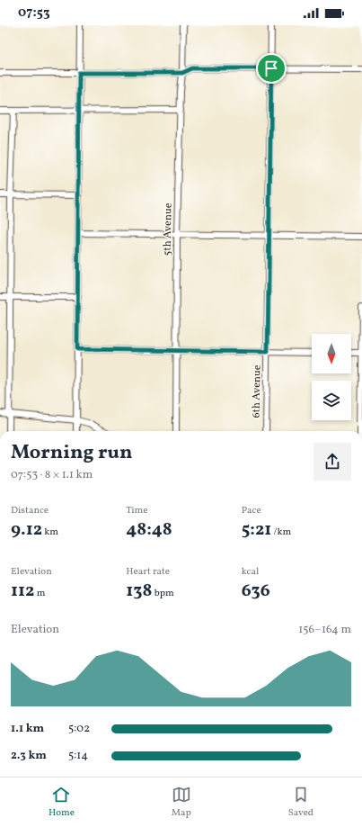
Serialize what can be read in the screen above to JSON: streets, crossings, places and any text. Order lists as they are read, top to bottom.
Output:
{
  "streets": {
    "street": ["5th Avenue", "6th Avenue"]
  },
  "north": "bottom",
  "page": {
    "status": "07:53",
    "heading": ["Morning run", "07:53 · 8 × 1.1 km"],
    "stats": [
      ["Distance", "9.12 km"],
      ["Time", "48:48"],
      ["Pace", "5:21 /km"],
      ["Elevation", "112 m"],
      ["Heart rate", "138 bpm"],
      ["kcal", "636"]
    ],
    "chart": ["Elevation", "156–164 m"],
    "list": [
      {
        "name": "1.1 km",
        "note": "5:02"
      },
      {
        "name": "2.3 km",
        "note": "5:14"
      }
    ],
    "tabs": ["Home", "Map", "Saved"]
  }
}
